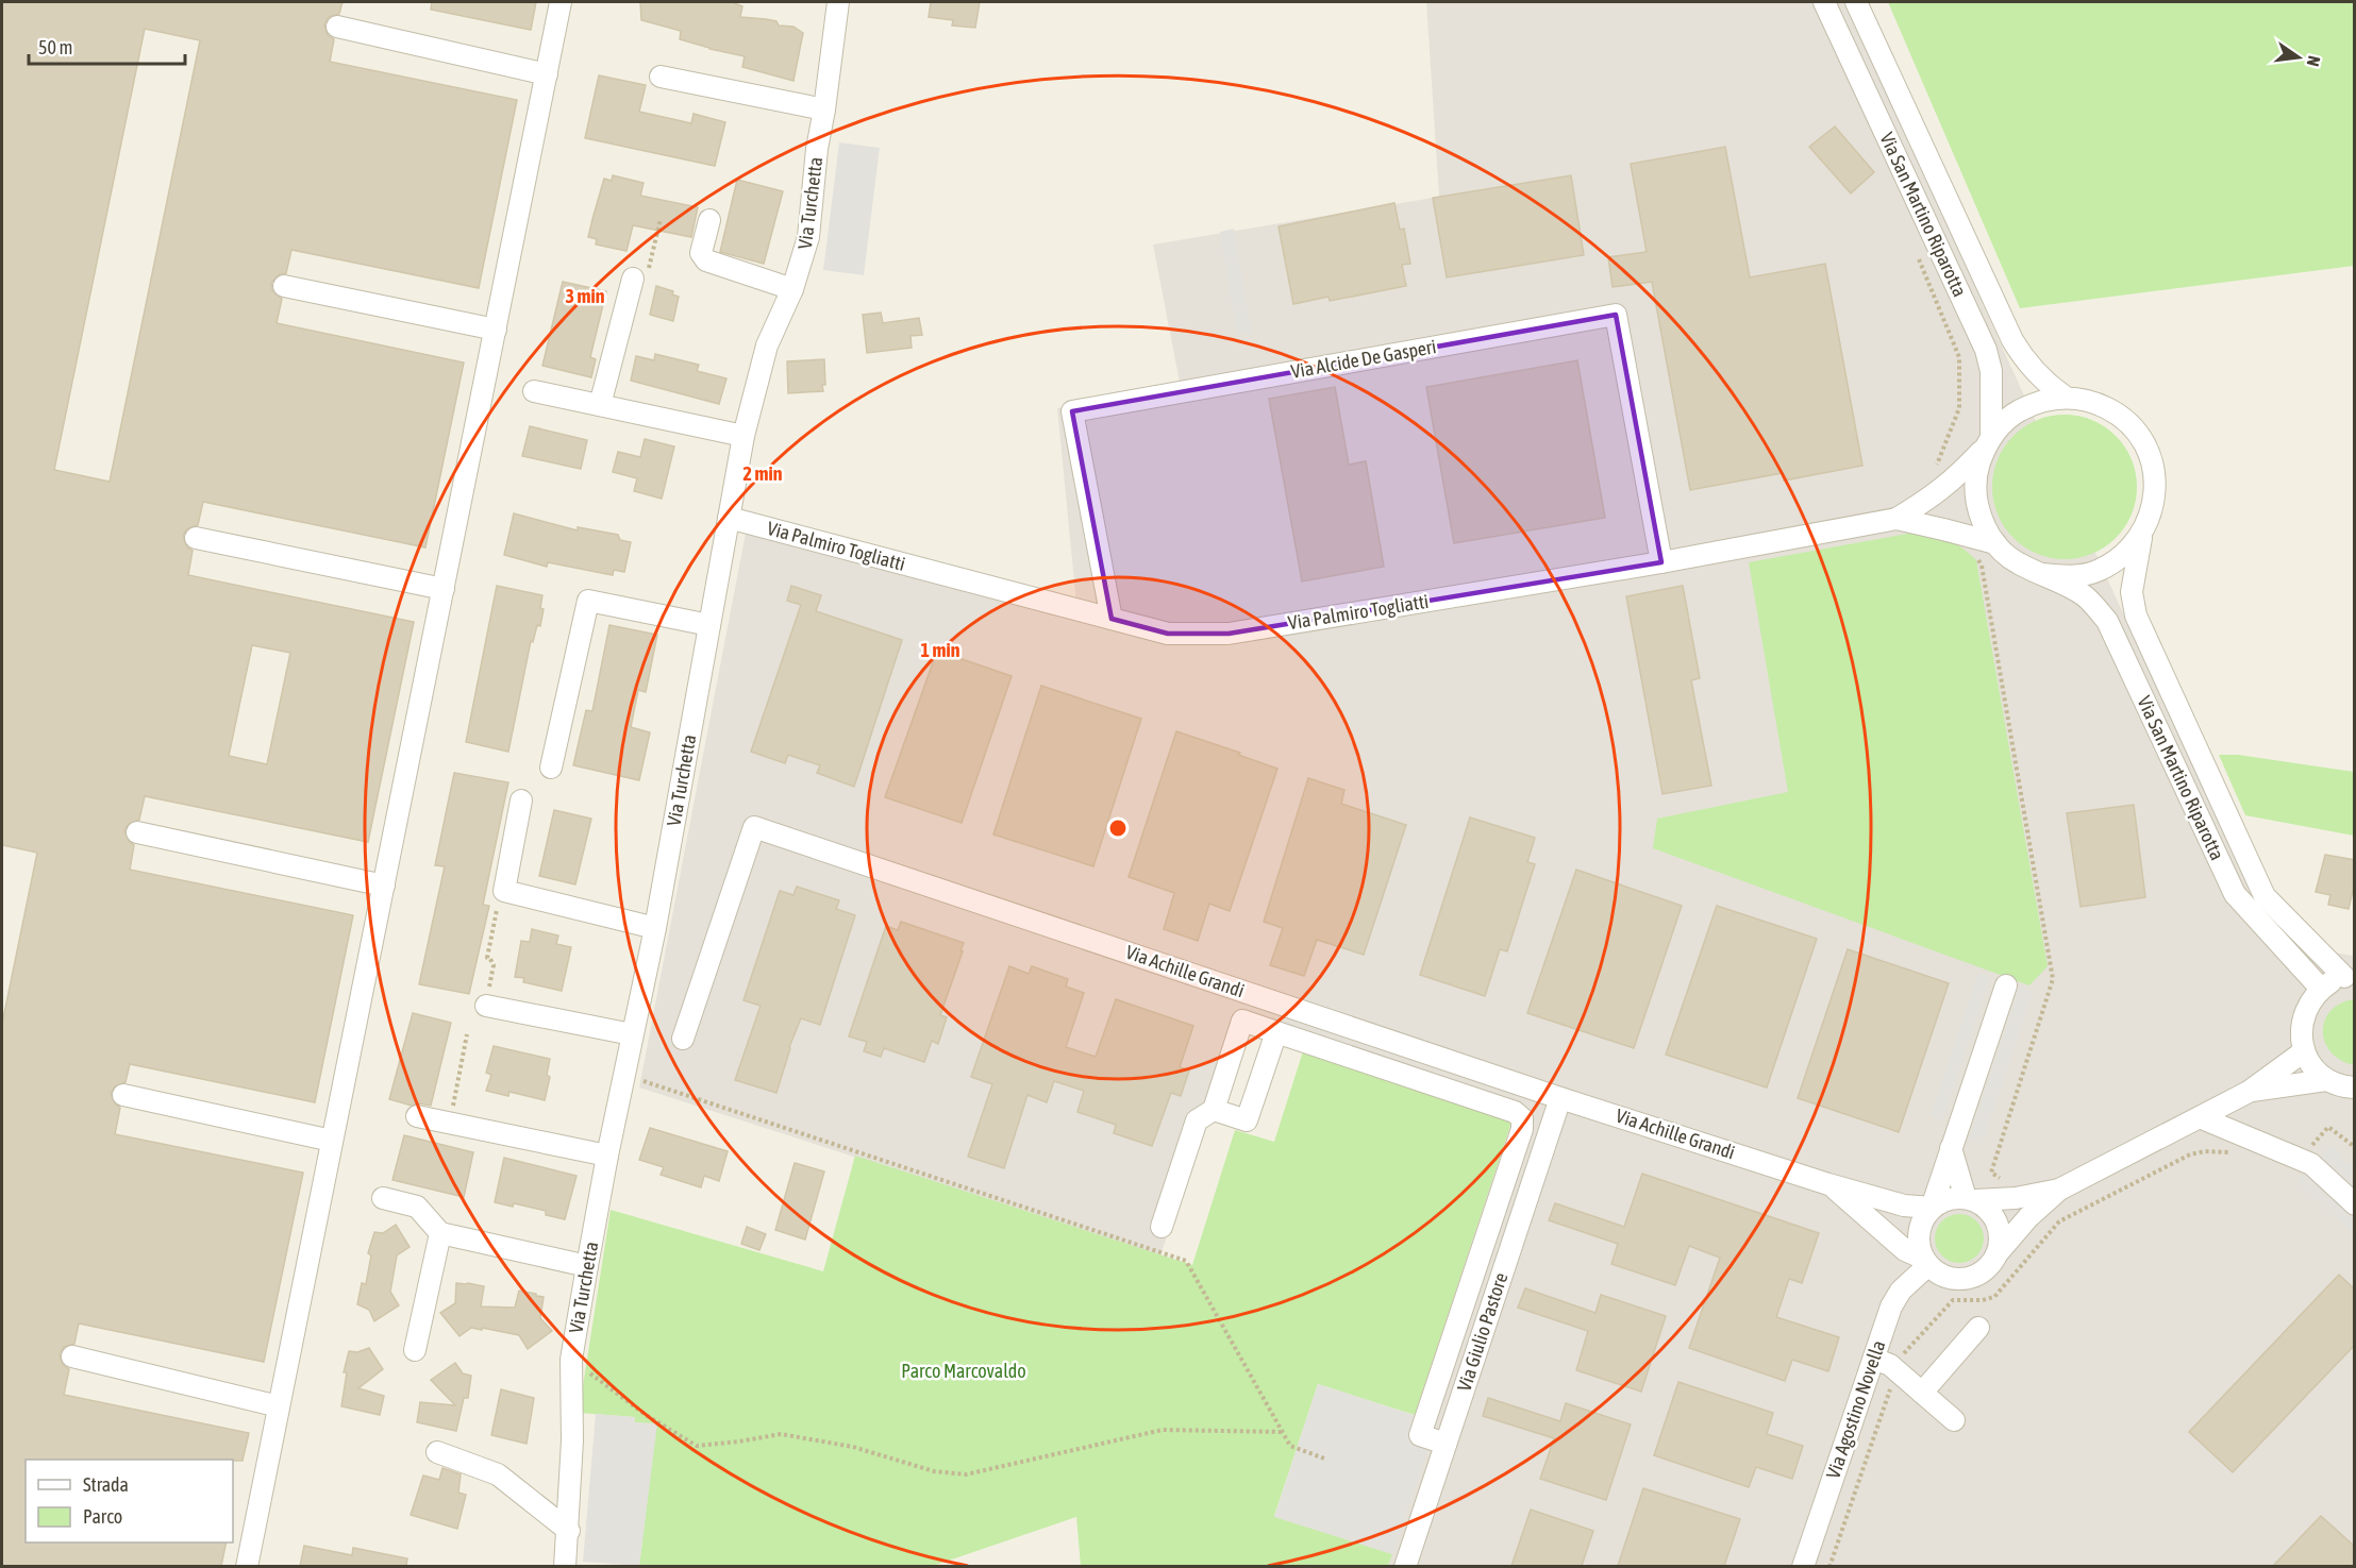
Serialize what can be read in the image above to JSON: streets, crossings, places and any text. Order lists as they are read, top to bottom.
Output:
{
  "streets": {
    "street": [
      "Via Turchetta",
      "Via San Martino Riparotta",
      "Via Alcide De Gasperi",
      "Via Palmiro Togliatti",
      "Via Achille Grandi",
      "Via Giulio Pastore",
      "Via Agostino Novella"
    ]
  },
  "crossings": [
    ["Via Turchetta", "Via Palmiro Togliatti"],
    ["Via San Martino Riparotta", "Via Palmiro Togliatti"],
    ["Via Alcide De Gasperi", "Via Palmiro Togliatti"],
    ["Via Achille Grandi", "Via Giulio Pastore"],
    ["Via Achille Grandi", "Via Agostino Novella"]
  ],
  "parks": ["Parco Marcovaldo"],
  "legend": ["Strada", "Parco"],
  "scale_bar": "50 m",
  "north": "right",
  "rings": ["3 min", "2 min", "1 min"]
}
